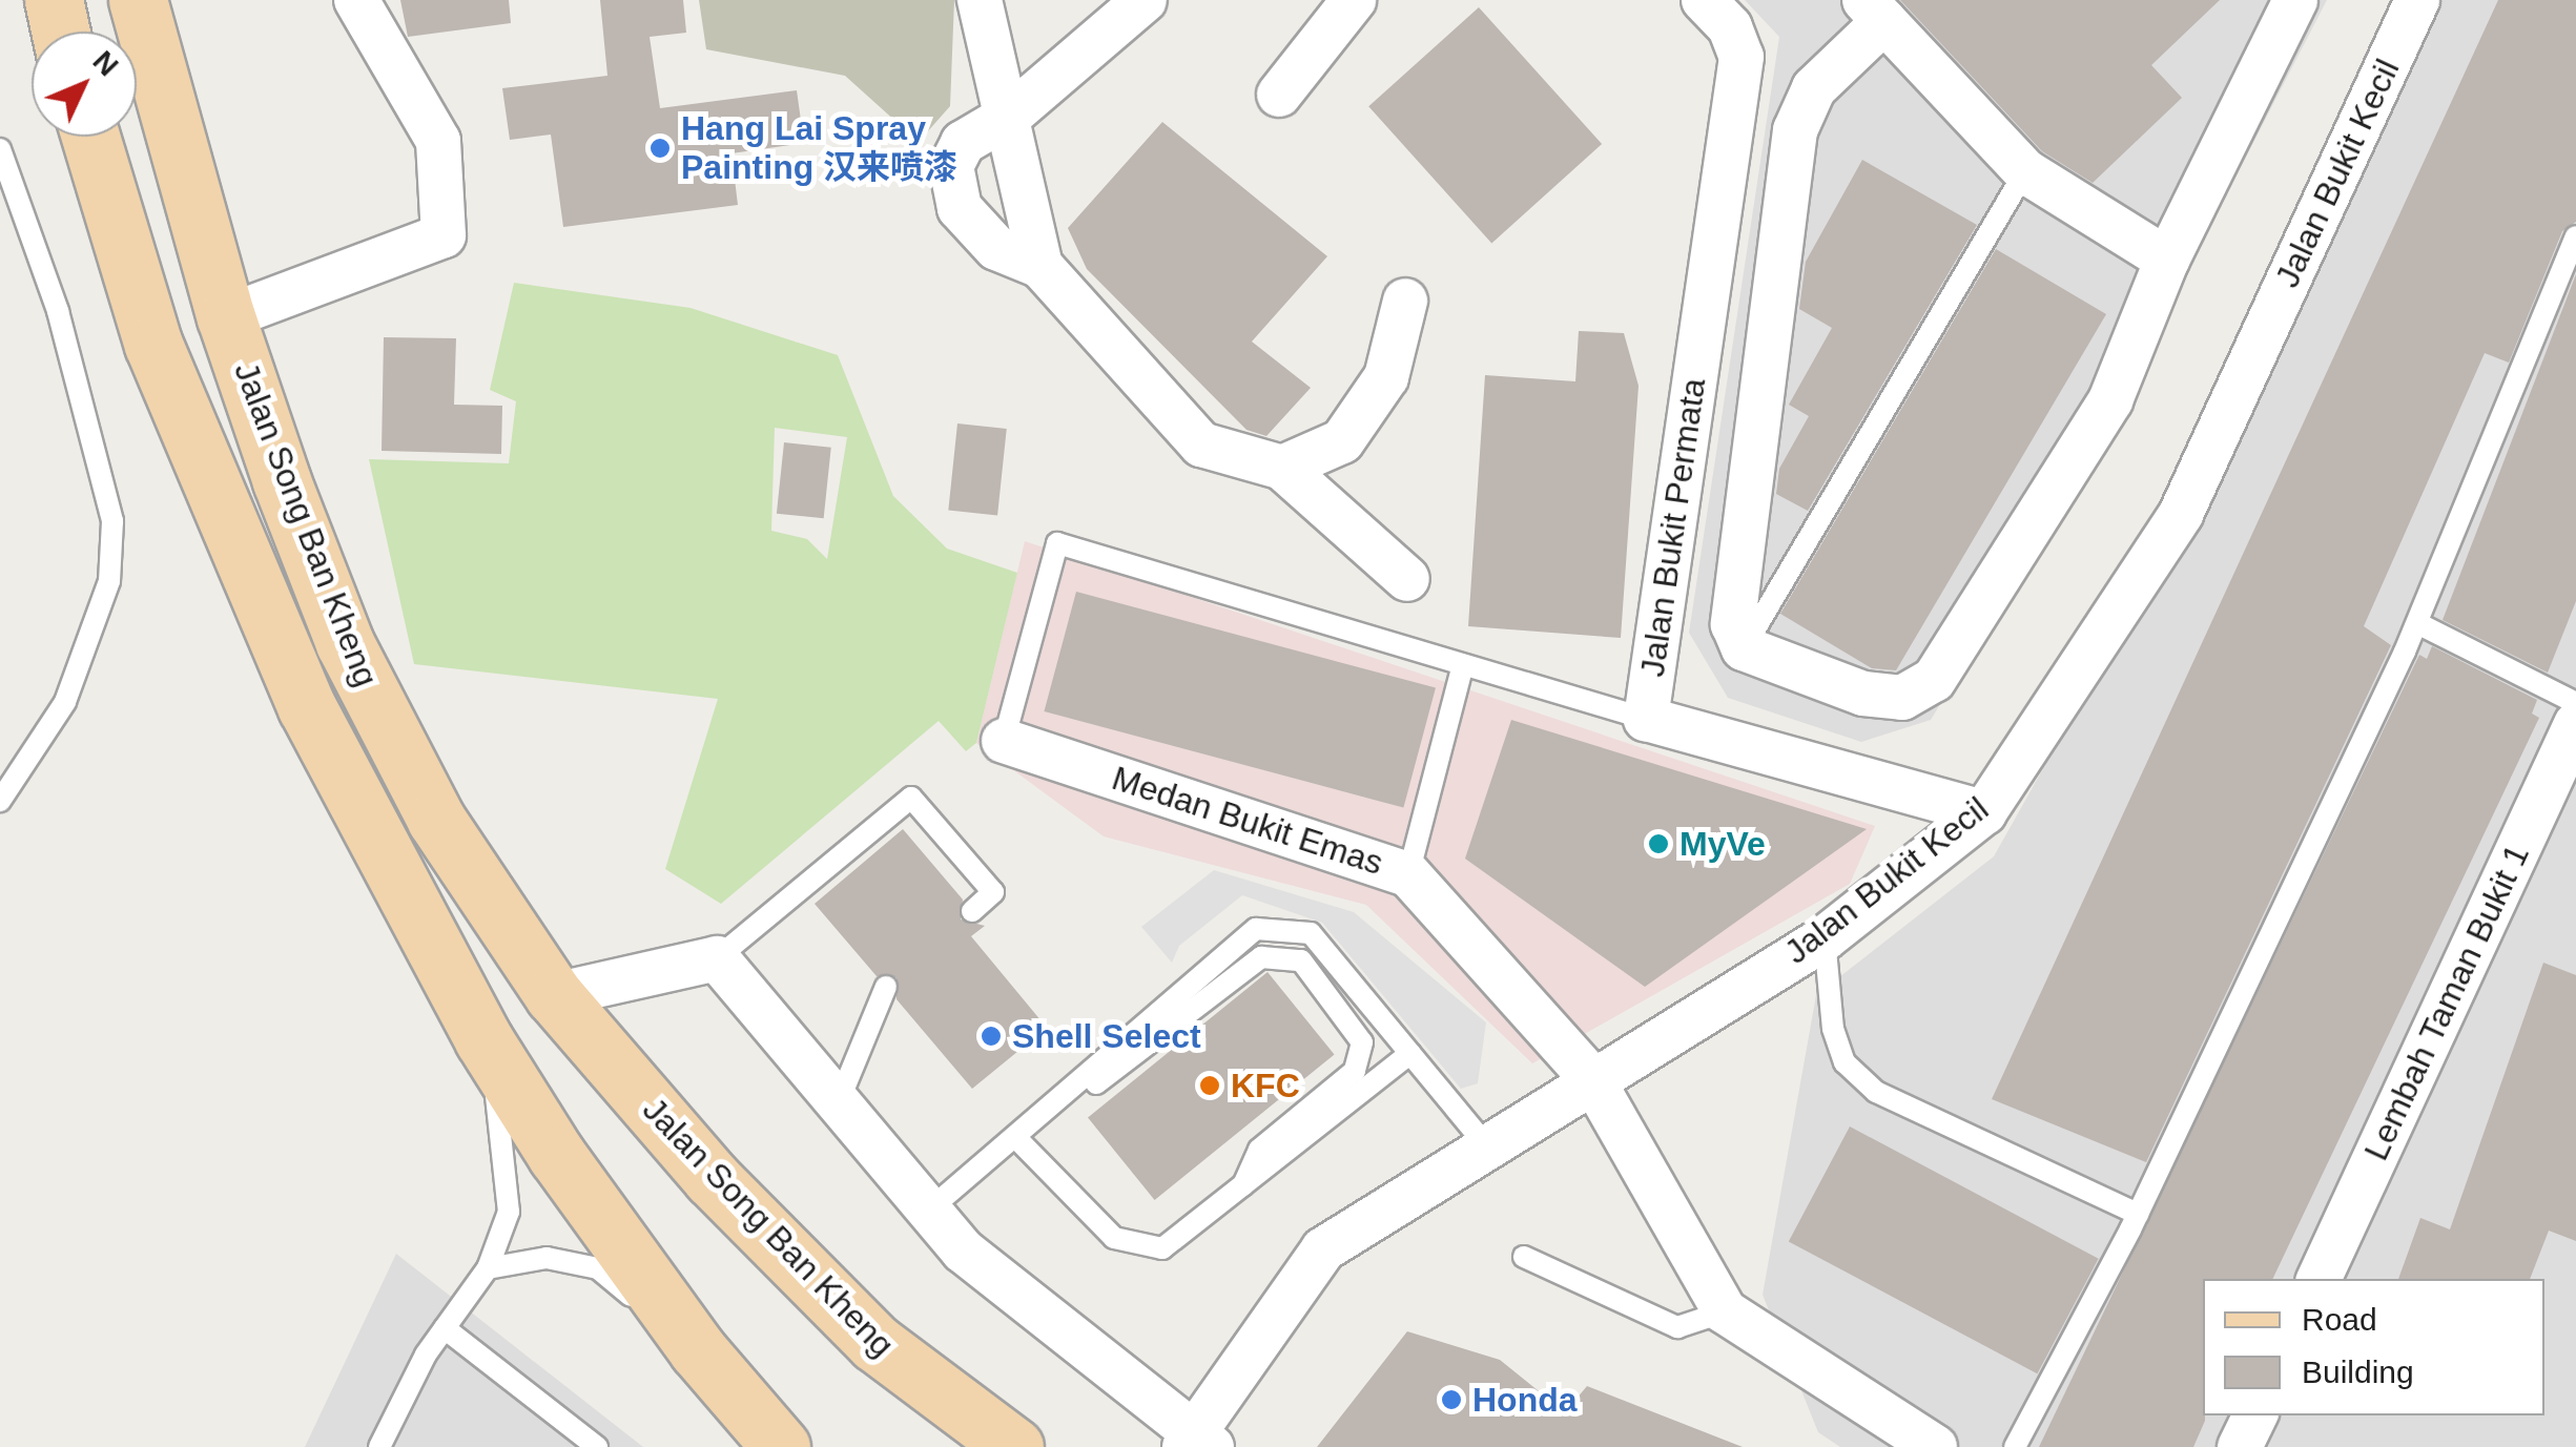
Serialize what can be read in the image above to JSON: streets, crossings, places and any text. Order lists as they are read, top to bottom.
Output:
{
  "streets": {
    "main road": ["Jalan Song Ban Kheng"],
    "street": [
      "Jalan Bukit Kecil",
      "Jalan Bukit Permata",
      "Medan Bukit Emas",
      "Lembah Taman Bukit 1"
    ]
  },
  "crossings": [
    ["Jalan Bukit Kecil", "Jalan Bukit Permata"],
    ["Jalan Bukit Kecil", "Medan Bukit Emas"]
  ],
  "places": [
    "Hang Lai Spray Painting 汉来喷漆",
    "MyVe",
    "Shell Select",
    "KFC",
    "Honda"
  ],
  "legend": ["Road", "Building"],
  "north": "top right"
}
